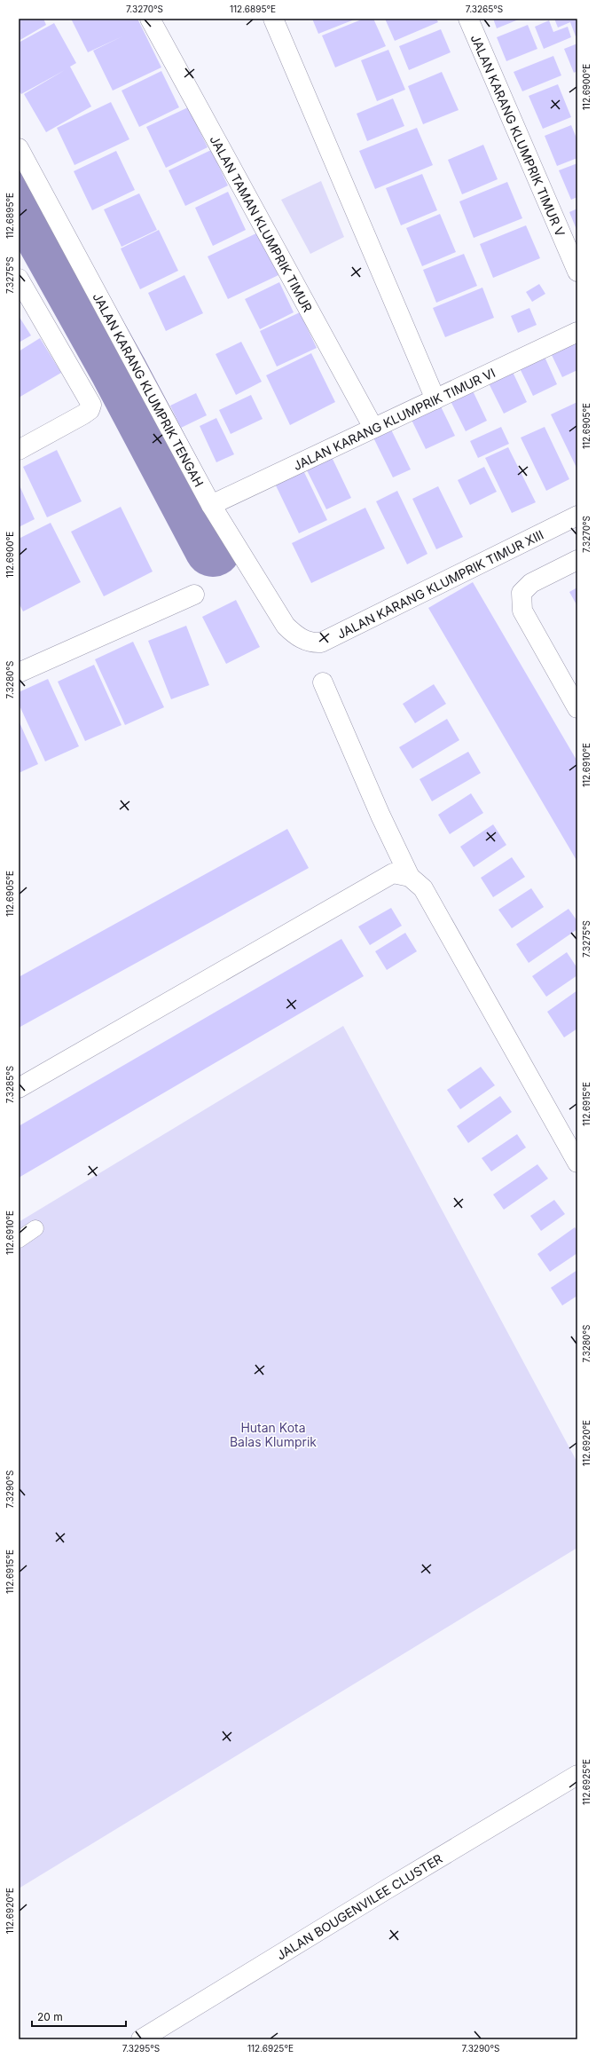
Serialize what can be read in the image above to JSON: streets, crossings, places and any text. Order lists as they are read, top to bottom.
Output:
{
  "streets": {
    "street": [
      "JALAN KARANG KLUMPRIK TIMUR V",
      "JALAN TAMAN KLUMPRIK TIMUR",
      "JALAN KARANG KLUMPRIK TENGAH",
      "JALAN KARANG KLUMPRIK TIMUR VI",
      "JALAN KARANG KLUMPRIK TIMUR XIII",
      "JALAN BOUGENVILEE CLUSTER"
    ]
  },
  "crossings": [
    ["JALAN TAMAN KLUMPRIK TIMUR", "JALAN KARANG KLUMPRIK TIMUR VI"],
    ["JALAN KARANG KLUMPRIK TENGAH", "JALAN KARANG KLUMPRIK TIMUR VI"],
    ["JALAN KARANG KLUMPRIK TENGAH", "JALAN KARANG KLUMPRIK TIMUR XIII"]
  ],
  "parks": ["Hutan Kota Balas Klumprik"],
  "scale_bar": "20 m",
  "coordinates": [
    "7.3270°S",
    "112.6895°E",
    "7.3265°S",
    "112.6900°E",
    "7.3275°S",
    "112.6905°E",
    "7.3280°S",
    "112.6910°E",
    "7.3285°S",
    "112.6915°E",
    "112.6920°E",
    "7.3290°S",
    "112.6925°E",
    "7.3295°S"
  ]
}
